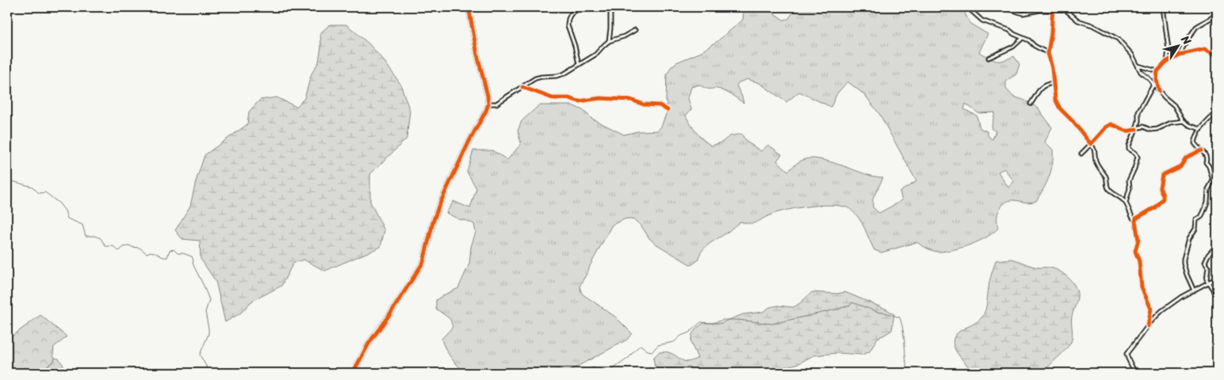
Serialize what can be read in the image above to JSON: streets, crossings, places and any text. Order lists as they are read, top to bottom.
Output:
{
  "north": "top right"
}
